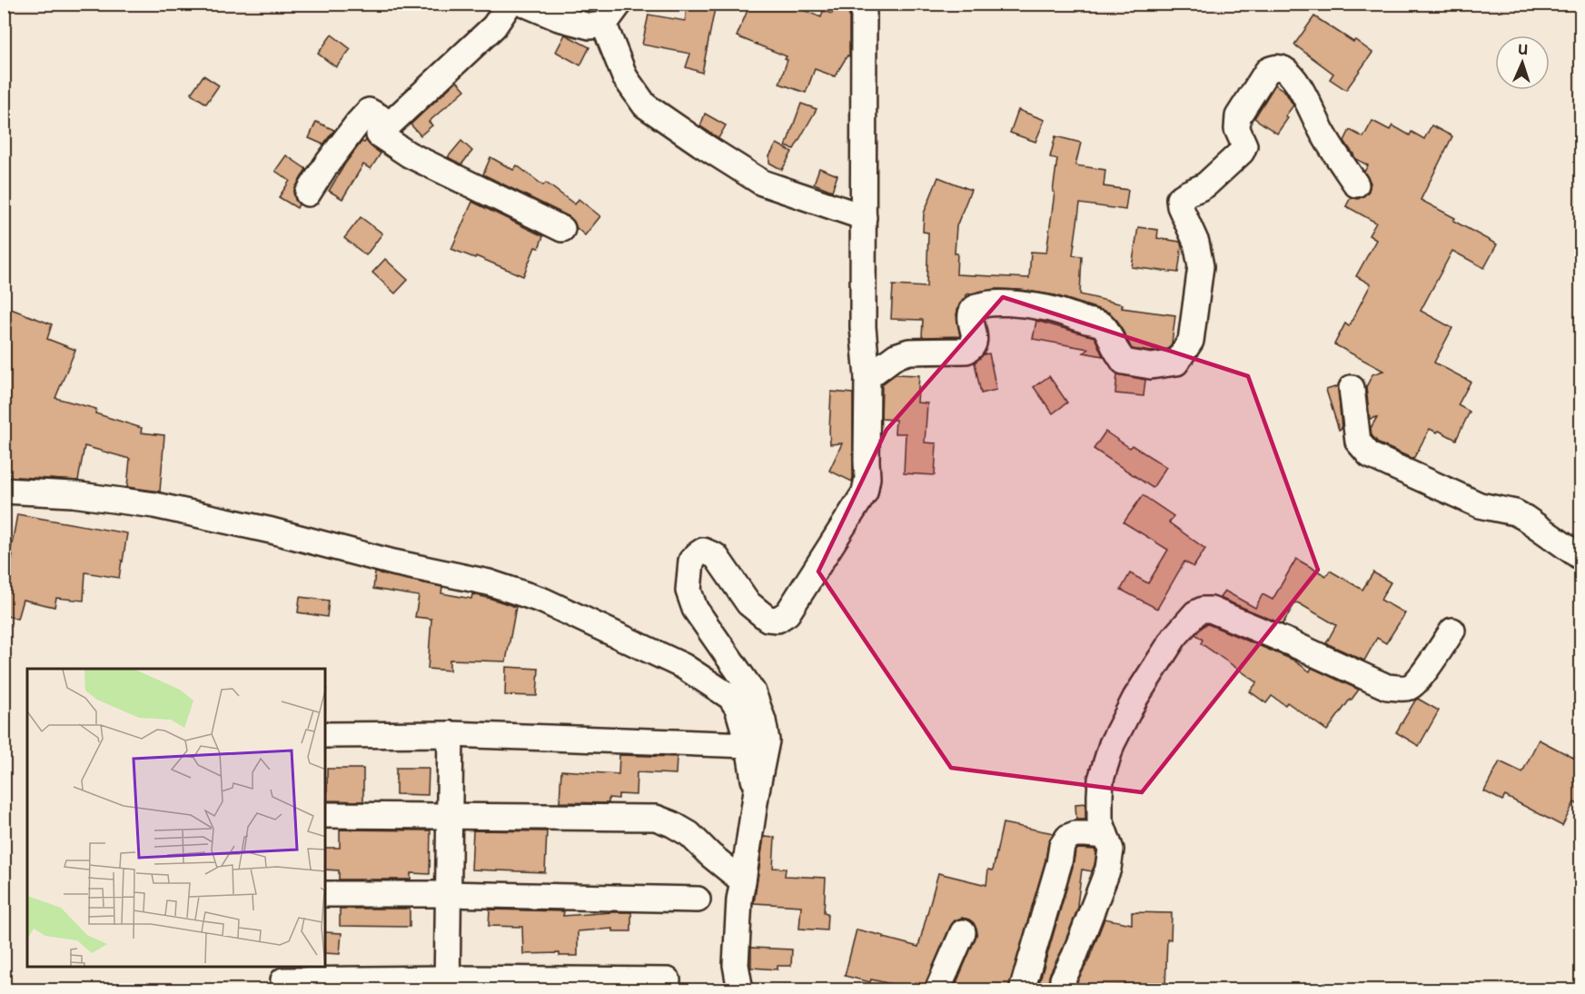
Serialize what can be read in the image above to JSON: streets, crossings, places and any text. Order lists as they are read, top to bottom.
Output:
{
  "north": "top"
}
